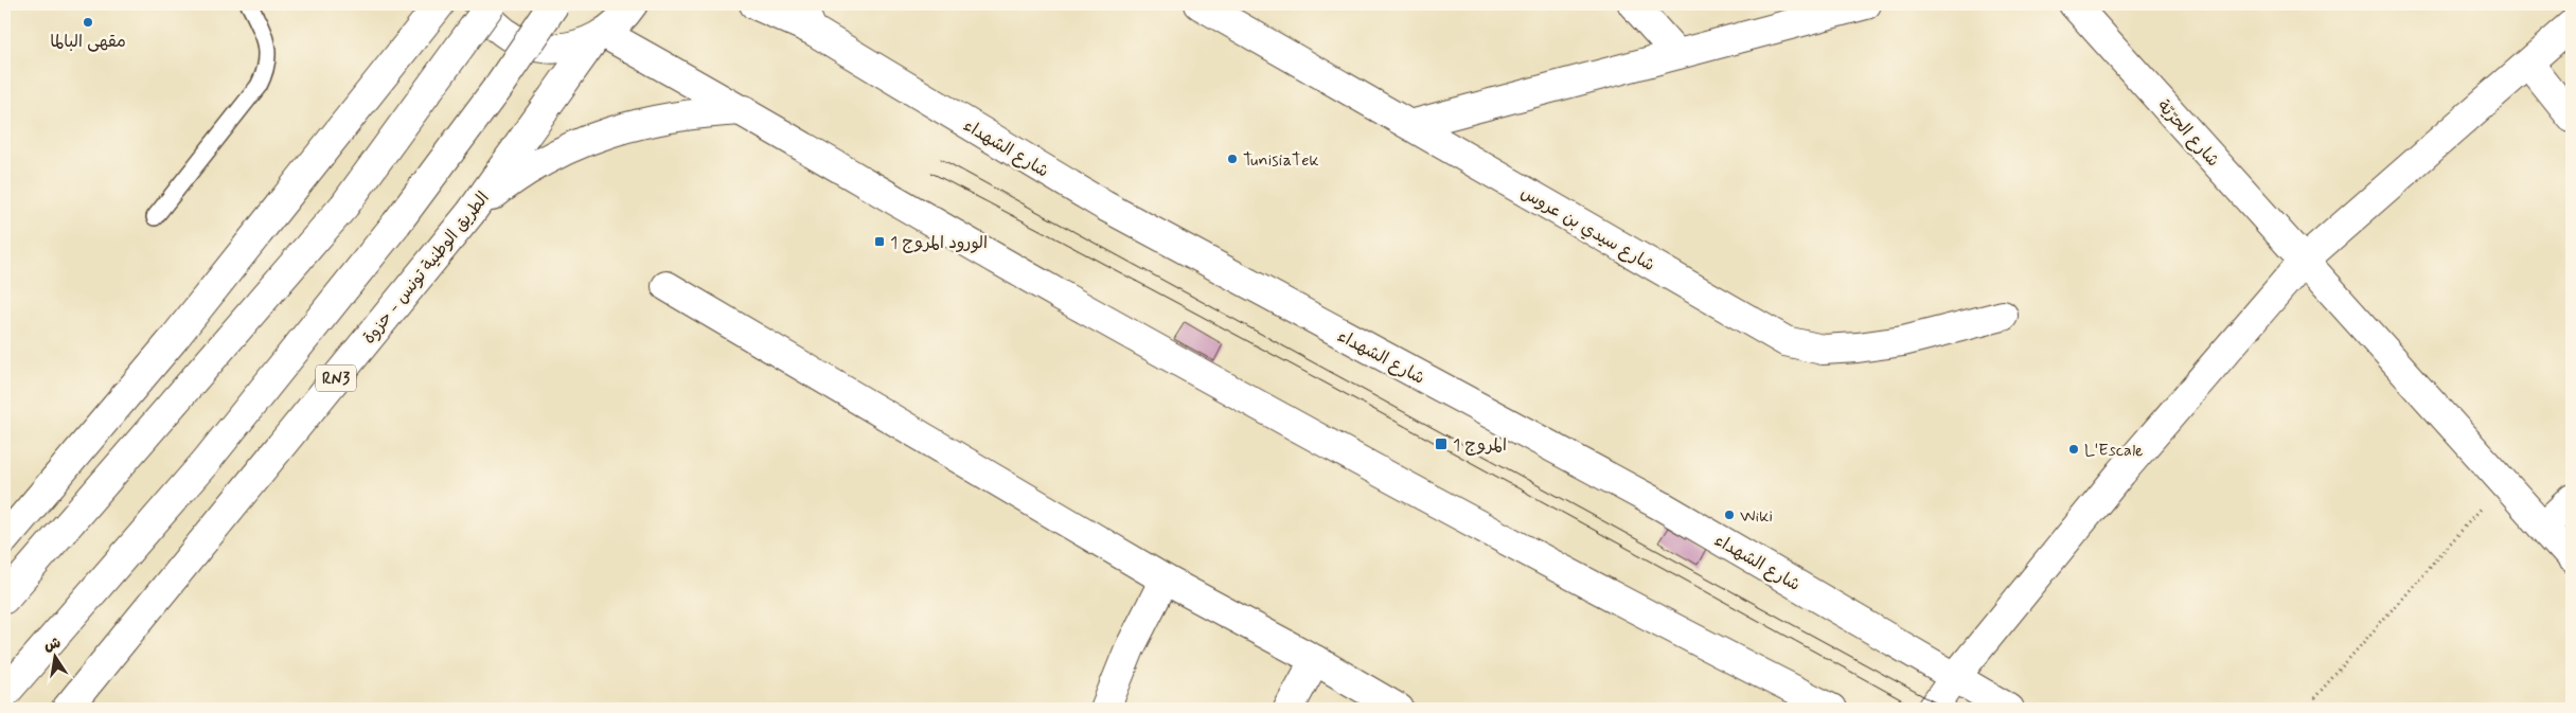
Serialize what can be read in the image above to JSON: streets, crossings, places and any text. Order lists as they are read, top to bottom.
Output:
{
  "streets": {
    "main road": [
      "شارع الحرّيّة",
      "شارع الشهداء",
      "شارع سيدي بن عروس",
      "الطريق الوطنية تونس - حزوة",
      "RN3"
    ]
  },
  "places": {
    "other": [
      "مقهى البالما",
      "TunisiaTek",
      "L'Escale",
      "Wiki"
    ],
    "transit": ["الورود المروج 1", "المروج 1"]
  },
  "north": "top"
}
